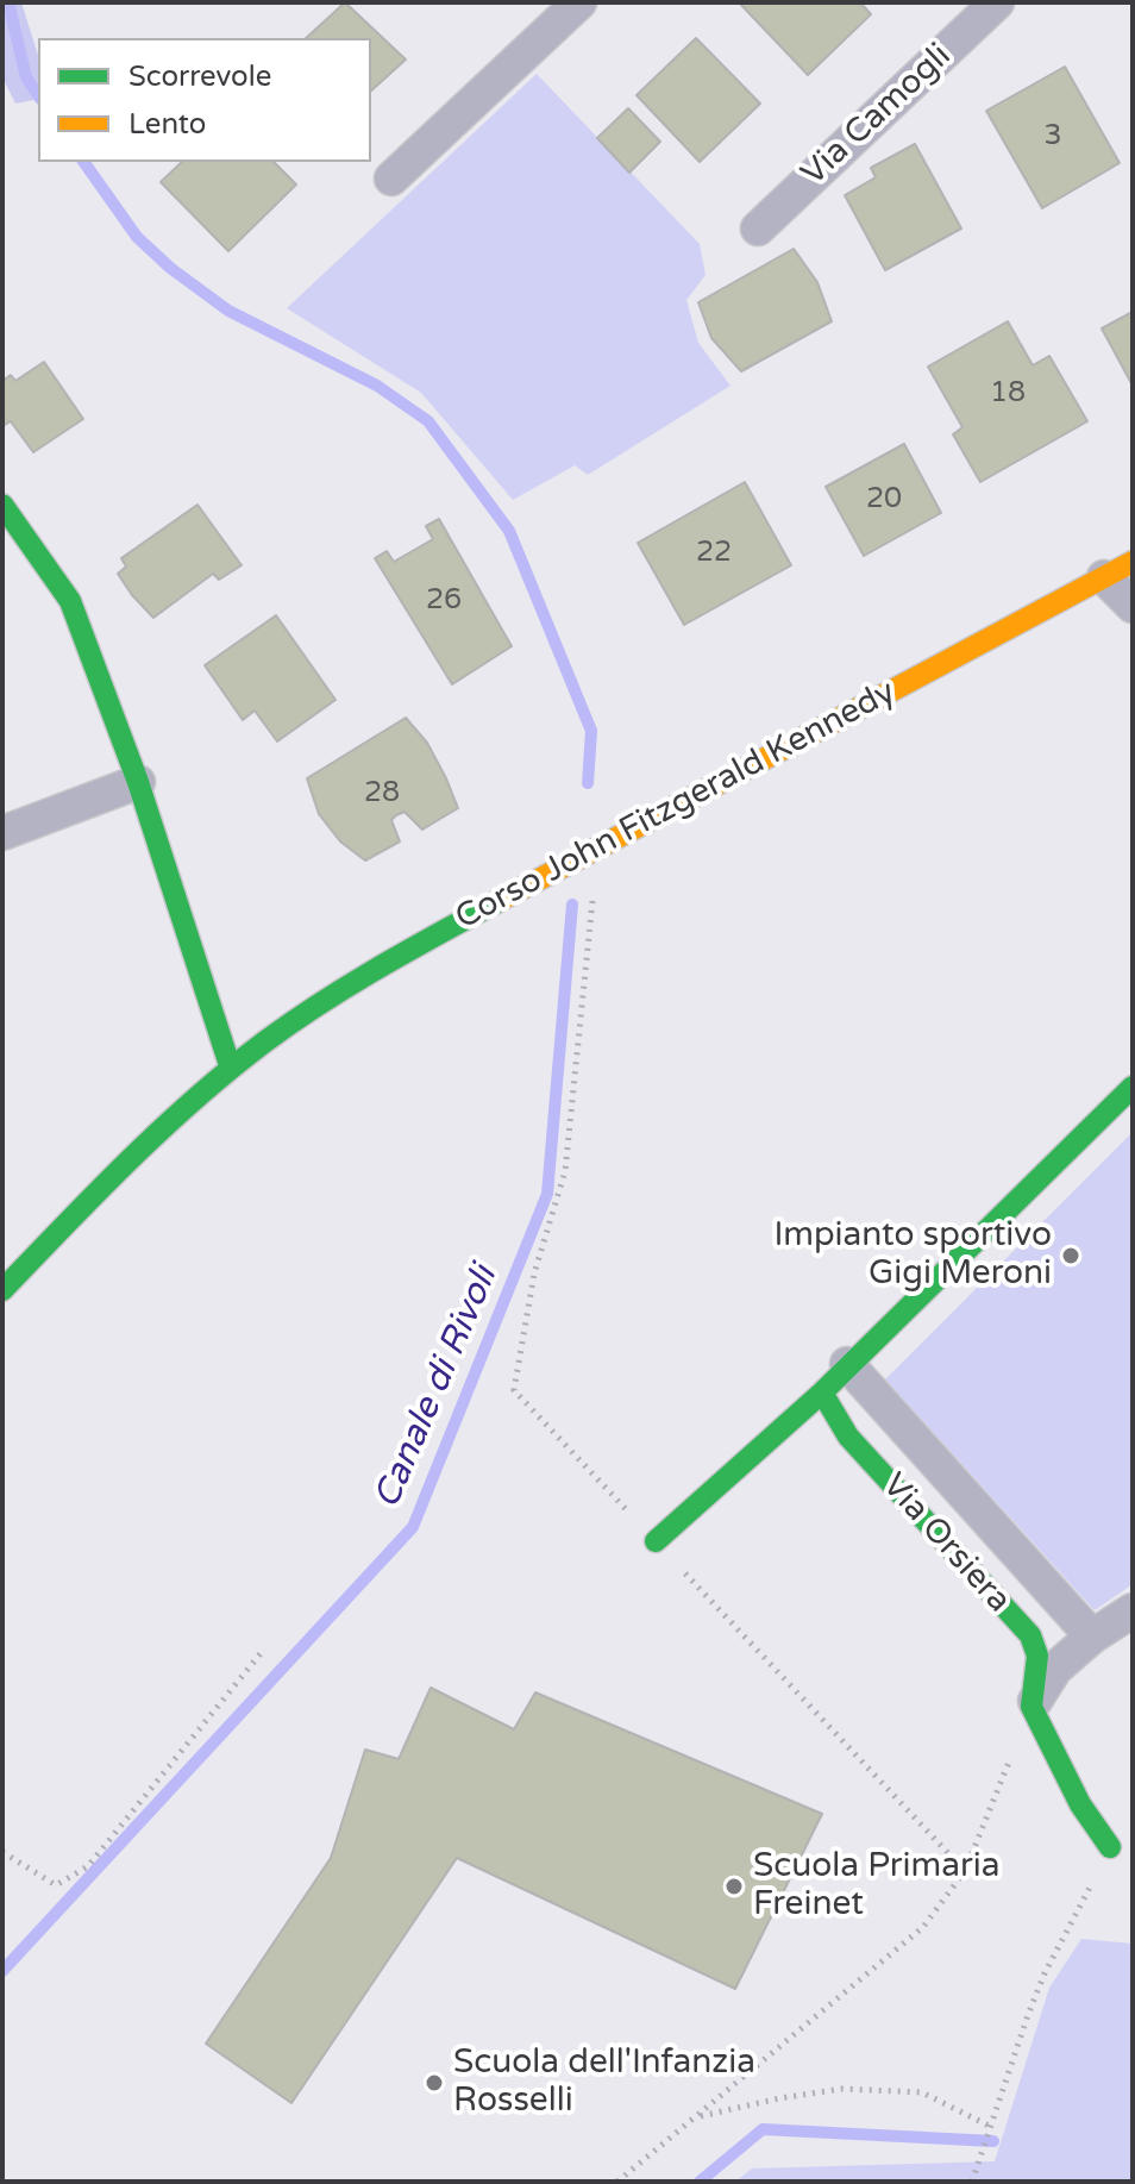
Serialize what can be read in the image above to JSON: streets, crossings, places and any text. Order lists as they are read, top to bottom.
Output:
{
  "streets": {
    "street": ["Via Camogli", "Corso John Fitzgerald Kennedy", "Via Orsiera"]
  },
  "water": ["Canale di Rivoli"],
  "places": ["Impianto sportivo Gigi Meroni", "Scuola Primaria Freinet", "Scuola dell'Infanzia Rosselli"],
  "house_numbers": [
    "3",
    "18",
    "20",
    "22",
    "26",
    "28"
  ],
  "legend": ["Scorrevole", "Lento"]
}
